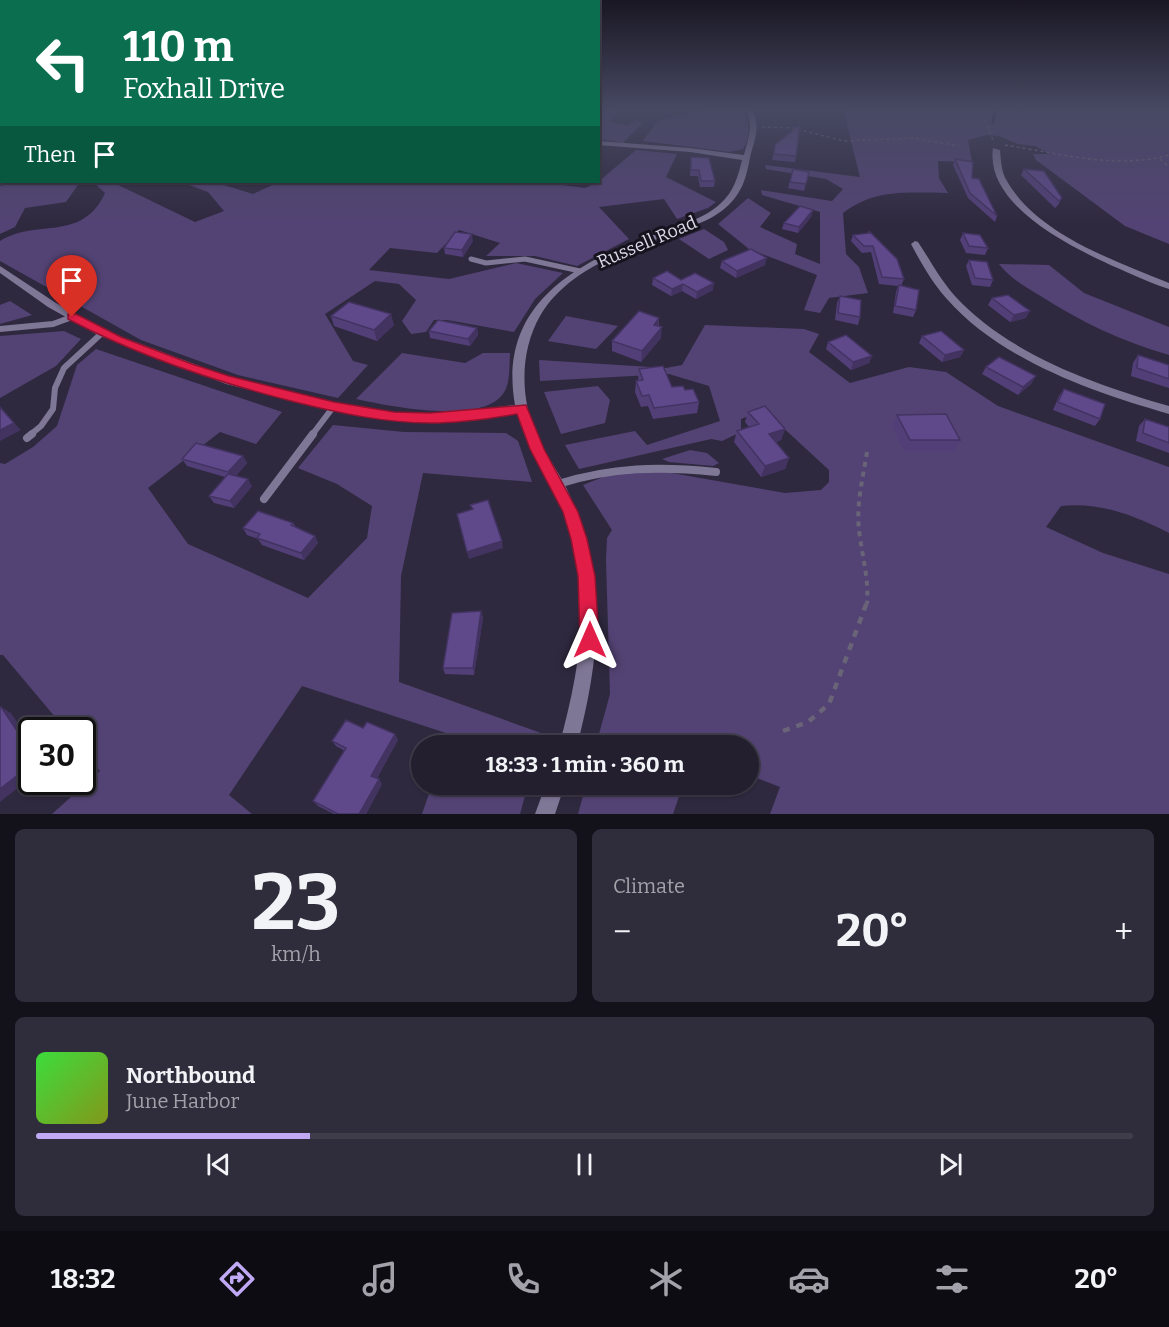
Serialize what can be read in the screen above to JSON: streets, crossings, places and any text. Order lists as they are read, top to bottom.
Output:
{
  "streets": {
    "street": ["Russell Road"]
  },
  "page": {
    "turn": ["110 m", "Foxhall Drive"],
    "then": "Then",
    "limit": "30",
    "trip": "18:33 · 1 min · 360 m",
    "tile": [
      ["23", "km/h"],
      "Climate"
    ],
    "heat": ["−", "20°", "+"],
    "song": ["Northbound", "June Harbor"],
    "tabs": ["18:32", "20°"]
  }
}
